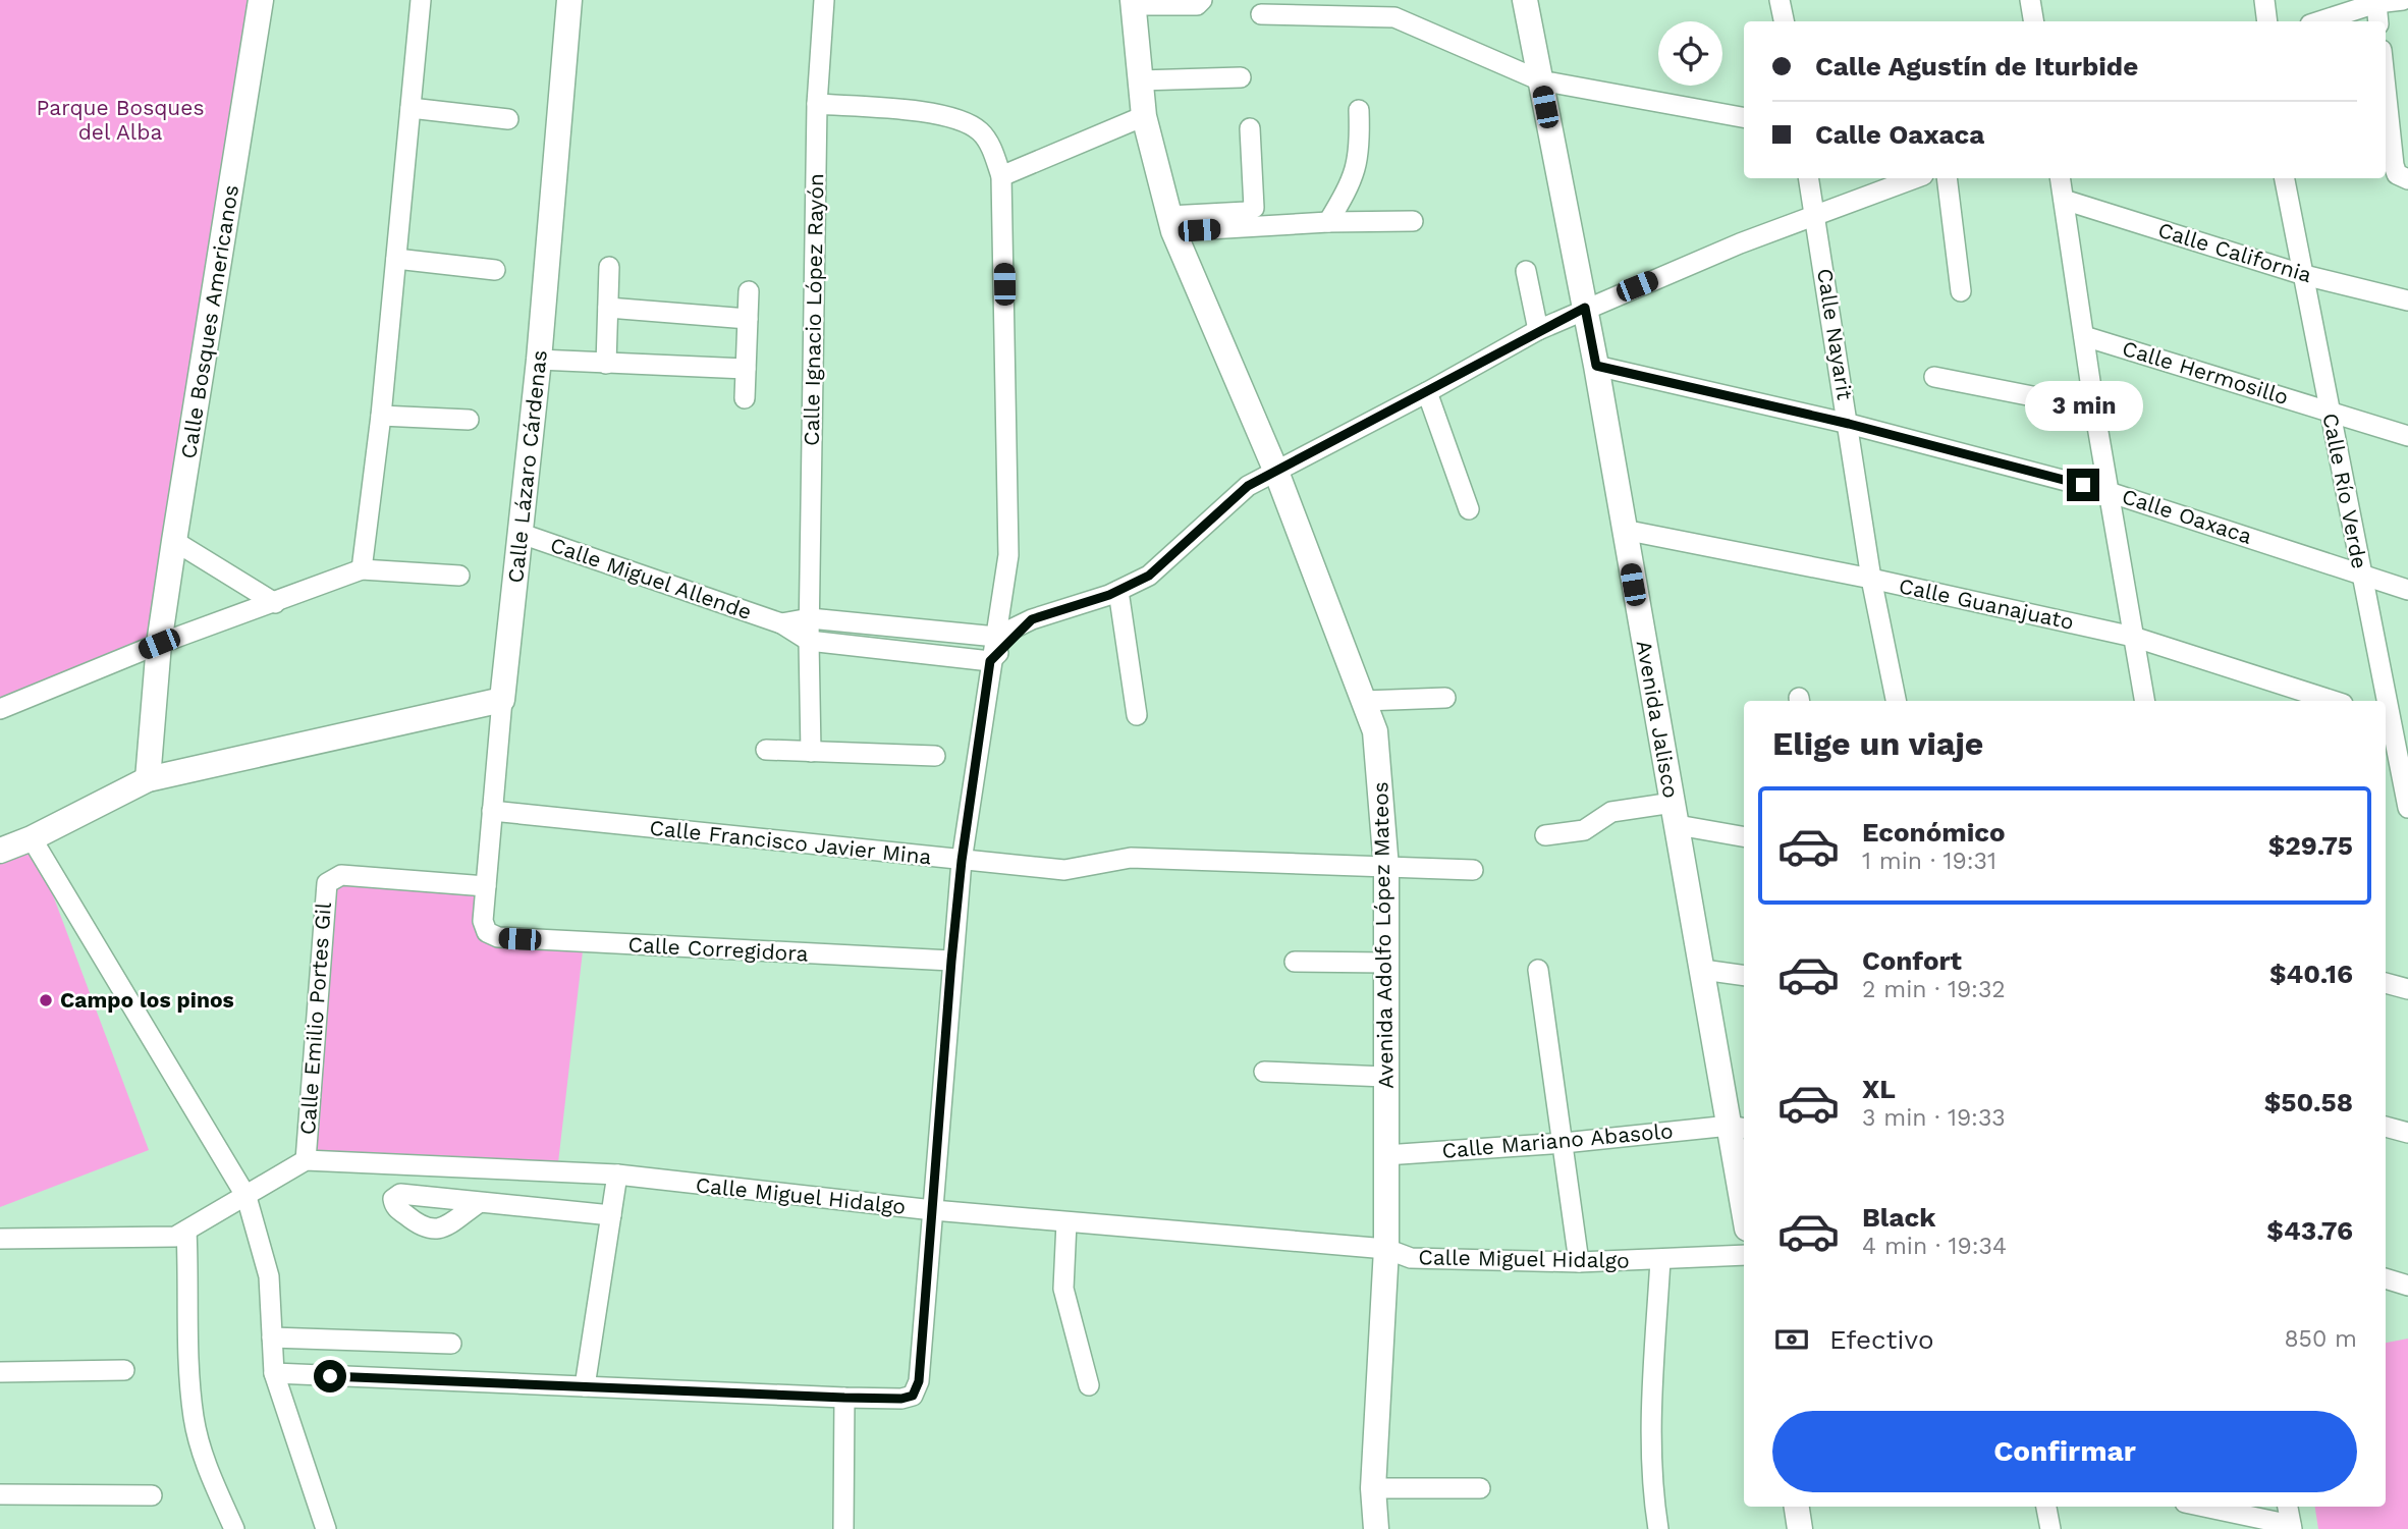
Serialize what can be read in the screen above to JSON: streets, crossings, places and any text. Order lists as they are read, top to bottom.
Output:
{
  "streets": {
    "main road": [
      "Calle Bosques Americanos",
      "Calle Lázaro Cárdenas",
      "Avenida Jalisco",
      "Avenida Adolfo López Mateos"
    ],
    "street": [
      "Calle California",
      "Calle Ignacio López Rayón",
      "Calle Nayarit",
      "Calle Hermosillo",
      "Calle Río Verde",
      "Calle Oaxaca",
      "Calle Miguel Allende",
      "Calle Guanajuato",
      "Calle Francisco Javier Mina",
      "Calle Corregidora",
      "Calle Emilio Portes Gil",
      "Calle Mariano Abasolo",
      "Calle Miguel Hidalgo"
    ]
  },
  "crossings": [
    ["Calle California", "Calle Río Verde"],
    ["Calle Ignacio López Rayón", "Calle Miguel Allende"],
    ["Calle Nayarit", "Calle Oaxaca"],
    ["Calle Nayarit", "Calle Guanajuato"],
    ["Calle Hermosillo", "Calle Río Verde"],
    ["Calle Lázaro Cárdenas", "Calle Miguel Allende"],
    ["Calle Lázaro Cárdenas", "Calle Francisco Javier Mina"],
    ["Calle Lázaro Cárdenas", "Calle Corregidora"],
    ["Calle Lázaro Cárdenas", "Calle Emilio Portes Gil"],
    ["Calle Río Verde", "Calle Oaxaca"],
    ["Calle Oaxaca", "Avenida Jalisco"],
    ["Calle Guanajuato", "Avenida Jalisco"],
    ["Avenida Jalisco", "Calle Mariano Abasolo"],
    ["Calle Francisco Javier Mina", "Avenida Adolfo López Mateos"],
    ["Avenida Adolfo López Mateos", "Calle Mariano Abasolo"],
    ["Avenida Adolfo López Mateos", "Calle Miguel Hidalgo"],
    ["Calle Emilio Portes Gil", "Calle Miguel Hidalgo"]
  ],
  "parks": ["Parque Bosques del Alba"],
  "places": ["Campo los pinos"],
  "page": {
    "banner": ["Calle Agustín de Iturbide", "Calle Oaxaca"],
    "bubble": "3 min",
    "heading": "Elige un viaje",
    "list": [
      {
        "name": "Económico",
        "note": "1 min · 19:31",
        "value": "$29.75"
      },
      {
        "name": "Confort",
        "note": "2 min · 19:32",
        "value": "$40.16"
      },
      {
        "name": "XL",
        "note": "3 min · 19:33",
        "value": "$50.58"
      },
      {
        "name": "Black",
        "note": "4 min · 19:34",
        "value": "$43.76"
      }
    ],
    "pay": ["Efectivo", "850 m"],
    "buttons": "Confirmar"
  }
}
